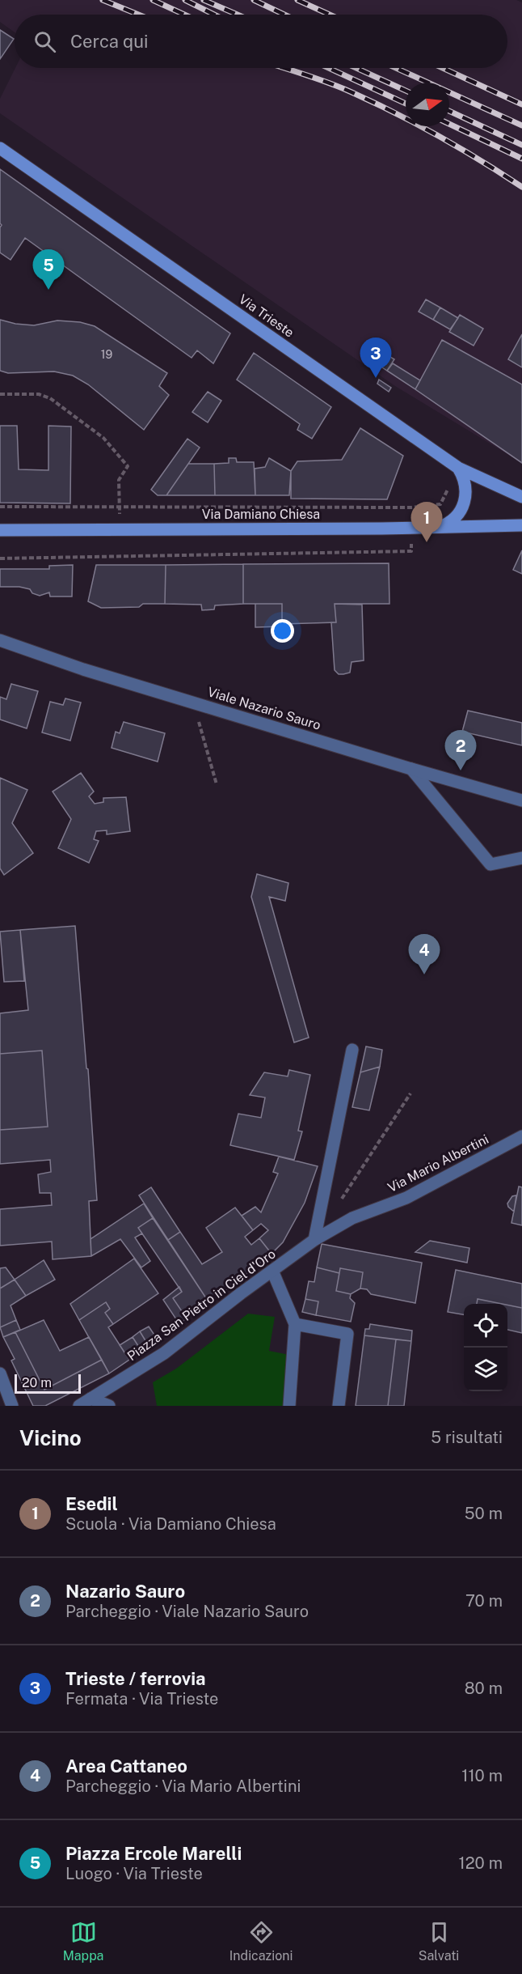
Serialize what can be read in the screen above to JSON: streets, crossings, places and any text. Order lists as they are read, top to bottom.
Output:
{
  "streets": {
    "main road": ["Via Trieste", "Via Damiano Chiesa"],
    "street": ["Viale Nazario Sauro", "Via Mario Albertini", "Piazza San Pietro in Ciel d'Oro"]
  },
  "crossings": [
    ["Via Mario Albertini", "Piazza San Pietro in Ciel d'Oro"]
  ],
  "house_numbers": ["19"],
  "scale_bar": "20 m",
  "north": "right",
  "page": {
    "search": "Cerca qui",
    "pins": [
      "5",
      "3",
      "1",
      "2",
      "4"
    ],
    "scale": "20 m",
    "heading": ["Vicino", "5 risultati"],
    "list": [
      {
        "mark": "1",
        "name": "Esedil",
        "note": "Scuola · Via Damiano Chiesa",
        "value": "50 m"
      },
      {
        "mark": "2",
        "name": "Nazario Sauro",
        "note": "Parcheggio · Viale Nazario Sauro",
        "value": "70 m"
      },
      {
        "mark": "3",
        "name": "Trieste / ferrovia",
        "note": "Fermata · Via Trieste",
        "value": "80 m"
      },
      {
        "mark": "4",
        "name": "Area Cattaneo",
        "note": "Parcheggio · Via Mario Albertini",
        "value": "110 m"
      },
      {
        "mark": "5",
        "name": "Piazza Ercole Marelli",
        "note": "Luogo · Via Trieste",
        "value": "120 m"
      }
    ],
    "nav": ["Mappa", "Indicazioni", "Salvati"]
  }
}
